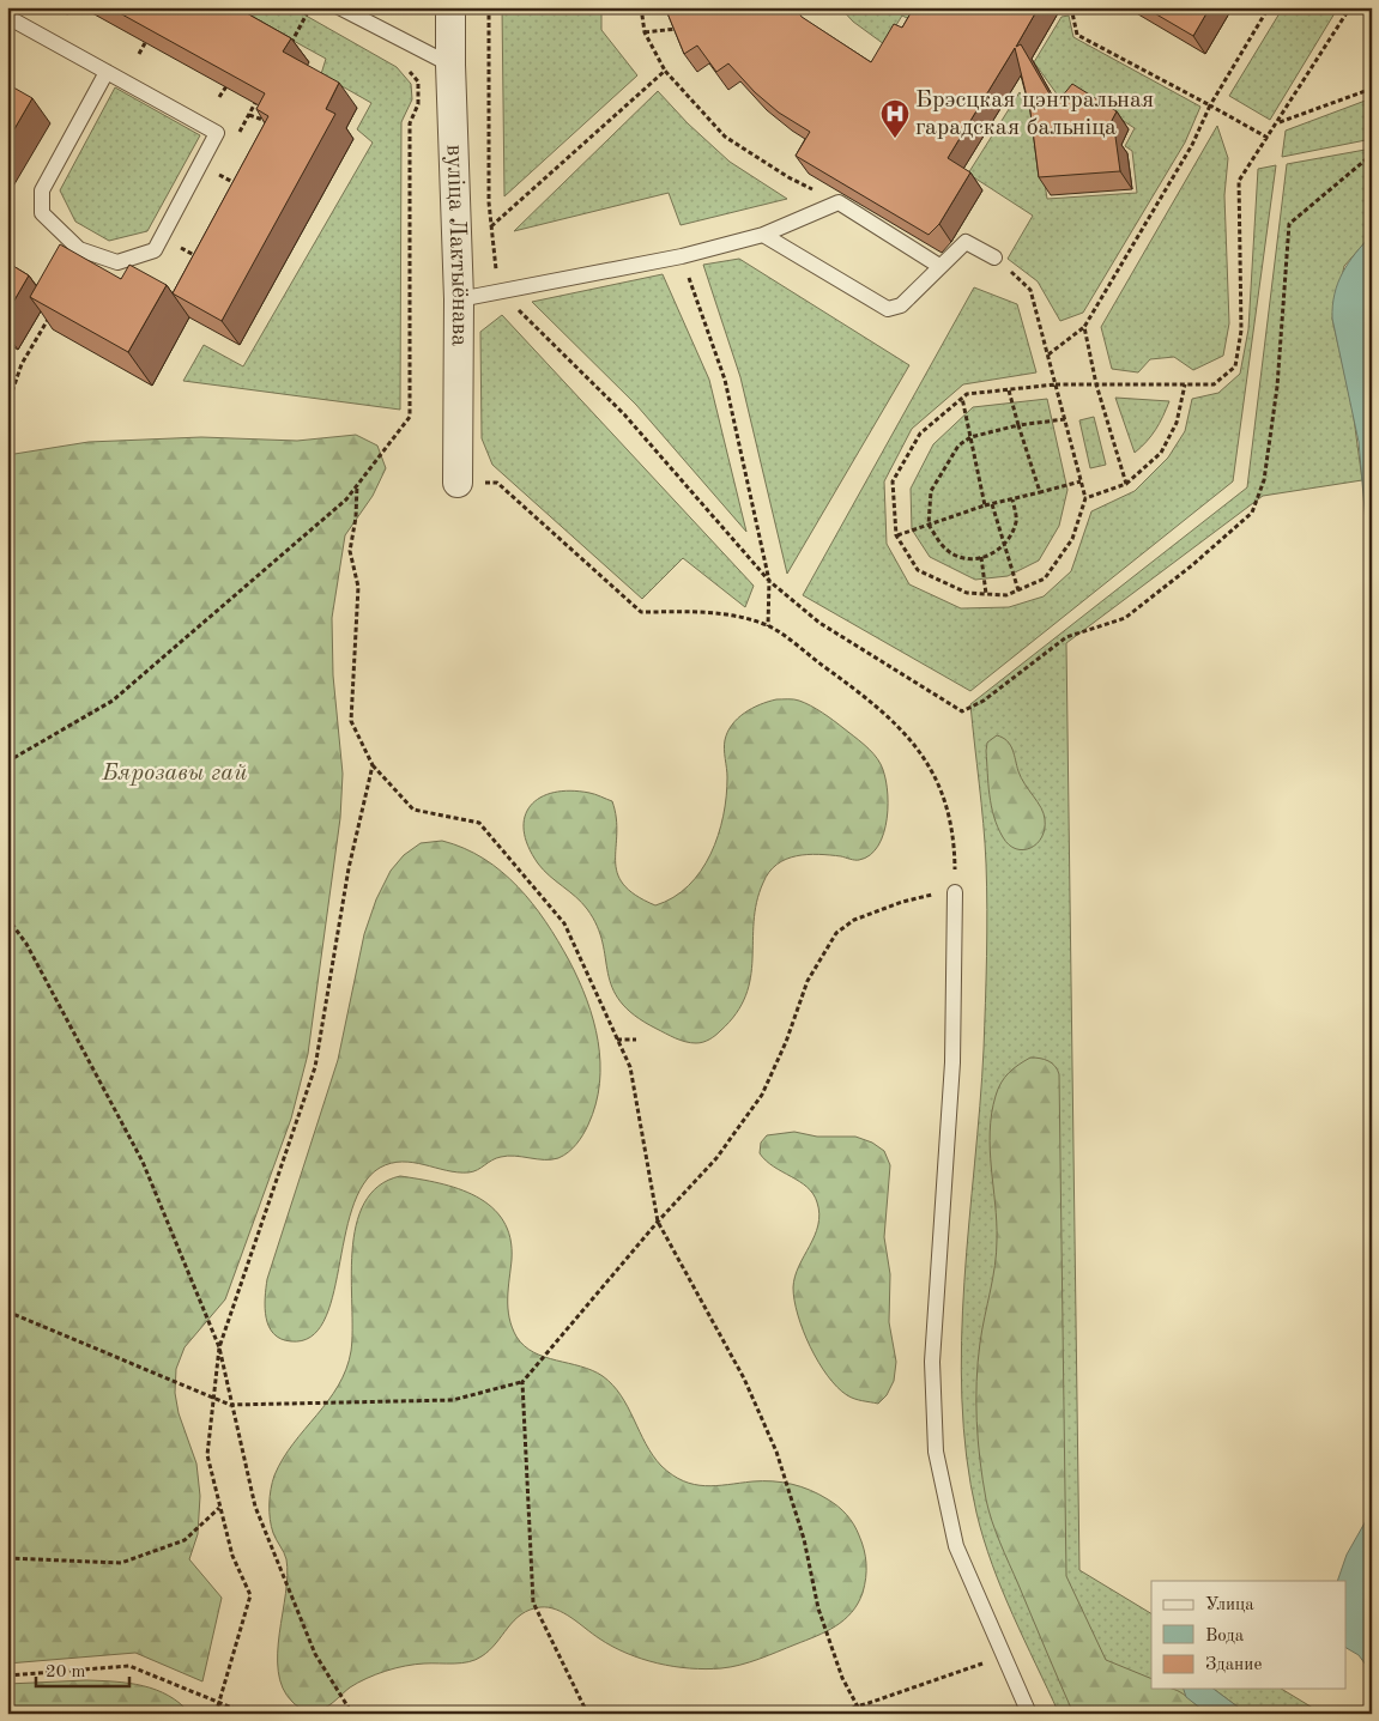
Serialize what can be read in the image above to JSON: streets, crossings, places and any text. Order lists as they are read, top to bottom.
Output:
{
  "streets": {
    "street": ["вуліца Лактыёнава"]
  },
  "parks": ["Бярозавы гай"],
  "places": {
    "hospital": ["Брэсцкая цэнтральная гарадская бальніца"]
  },
  "legend": ["Улица", "Вода", "Здание"],
  "scale_bar": "20 m"
}
